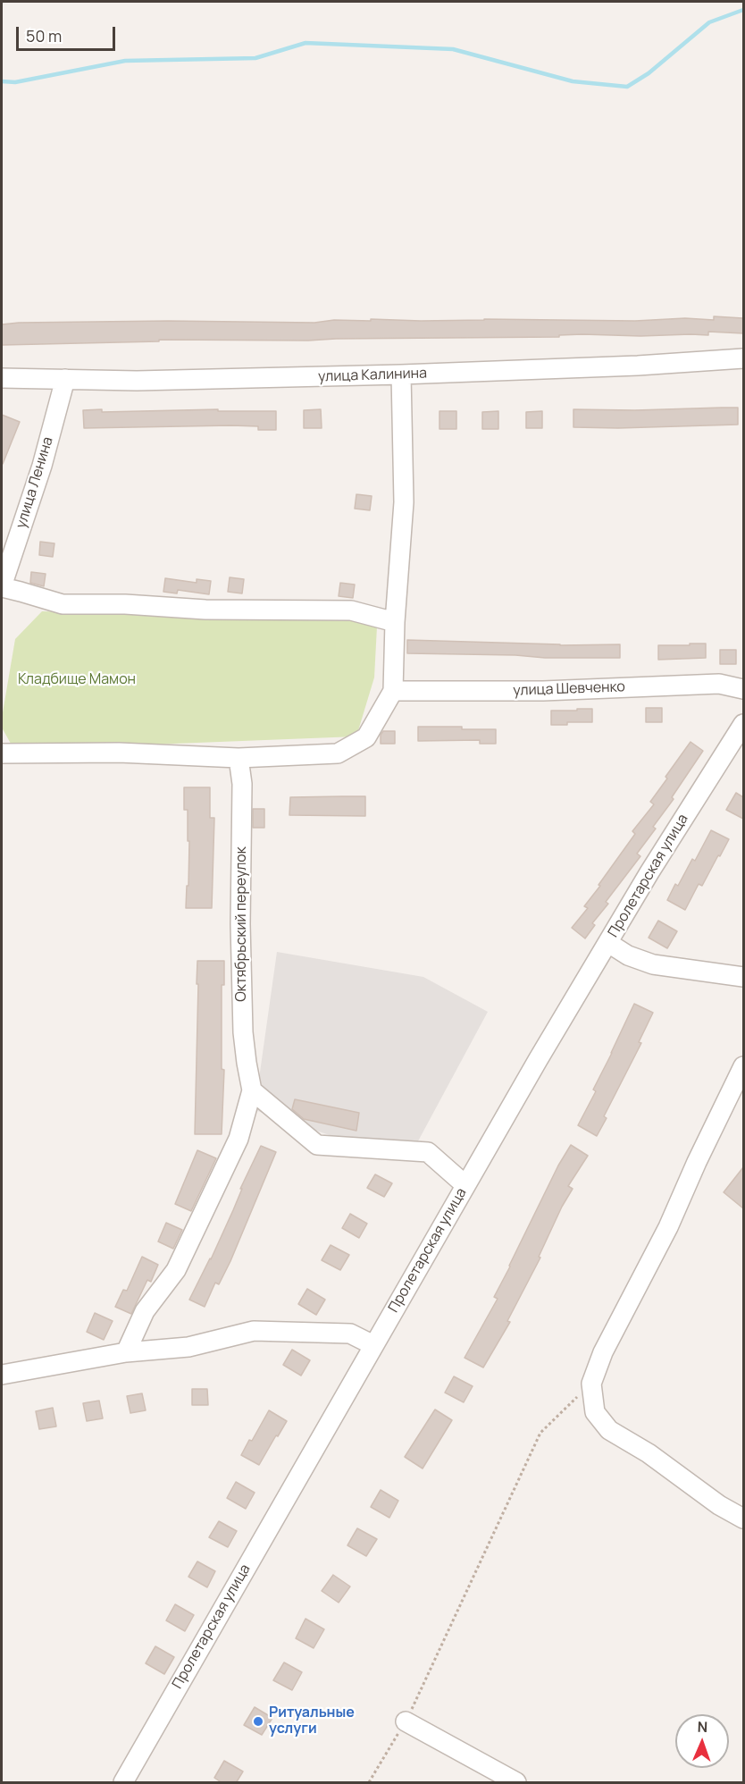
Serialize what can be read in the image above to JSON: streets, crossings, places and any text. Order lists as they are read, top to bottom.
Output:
{
  "streets": {
    "street": [
      "улица Калинина",
      "улица Ленина",
      "улица Шевченко",
      "Пролетарская улица",
      "Октябрьский переулок"
    ]
  },
  "crossings": [
    ["улица Калинина", "улица Ленина"]
  ],
  "parks": ["Кладбище Мамон"],
  "places": ["Ритуальные услуги"],
  "scale_bar": "50 m",
  "north": "top"
}
